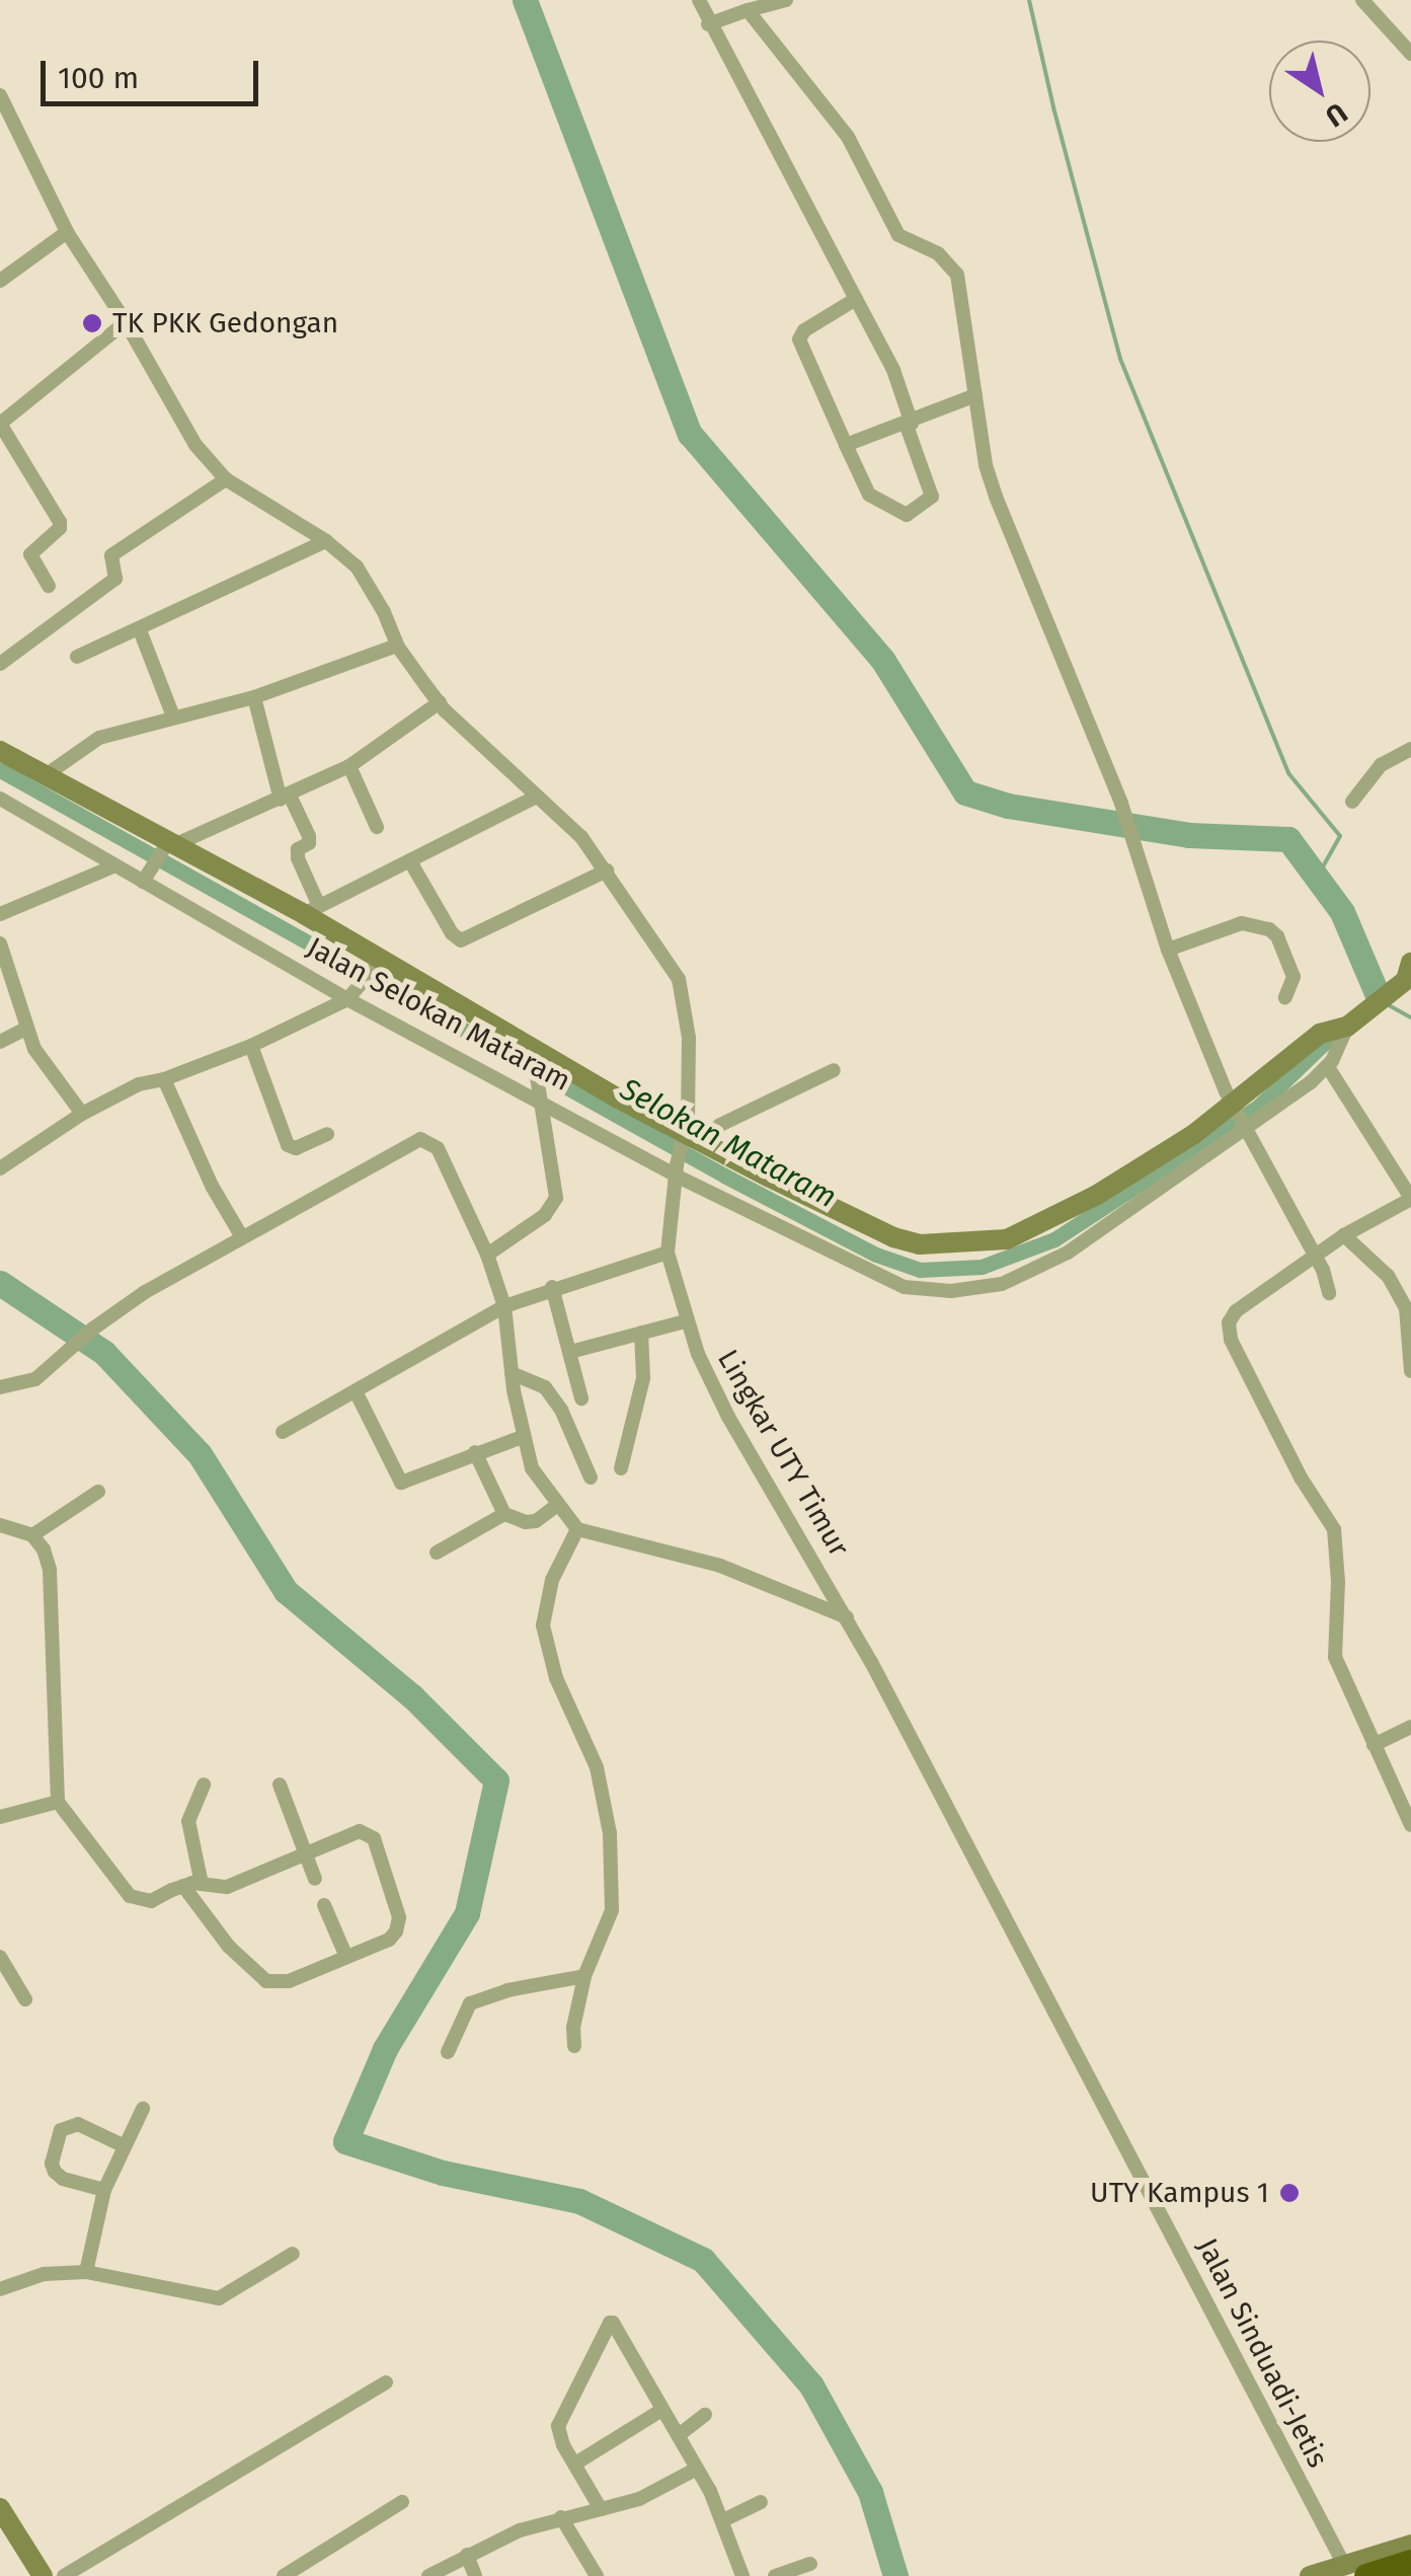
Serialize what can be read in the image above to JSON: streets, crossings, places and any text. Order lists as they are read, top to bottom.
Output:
{
  "streets": {
    "street": ["Jalan Selokan Mataram", "Lingkar UTY Timur", "Jalan Sinduadi-Jetis"]
  },
  "crossings": [
    ["Lingkar UTY Timur", "Jalan Sinduadi-Jetis"]
  ],
  "water": ["Selokan Mataram"],
  "places": ["TK PKK Gedongan", "UTY Kampus 1"],
  "scale_bar": "100 m",
  "north": "bottom right"
}
